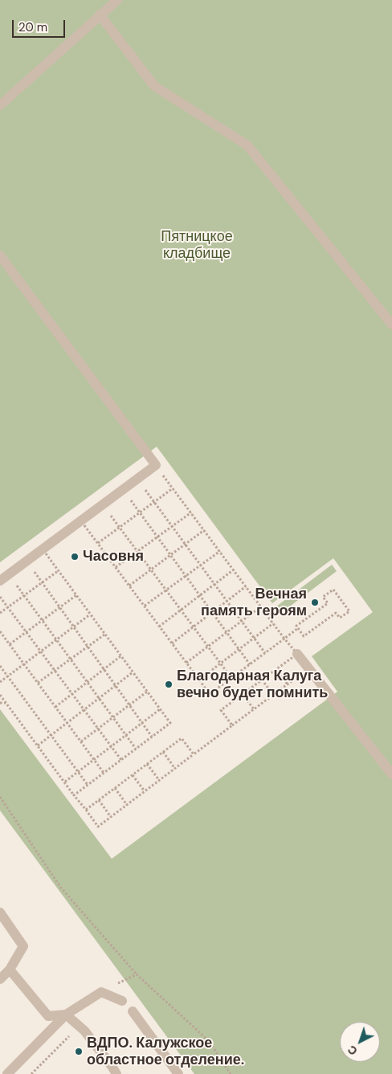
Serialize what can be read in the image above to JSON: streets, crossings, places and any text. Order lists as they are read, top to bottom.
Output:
{
  "parks": ["Пятницкое кладбище"],
  "places": [
    "Часовня",
    "Вечная память героям",
    "Благодарная Калуга вечно будет помнить",
    "ВДПО. Калужское областное отделение."
  ],
  "scale_bar": "20 m",
  "north": "bottom left"
}
